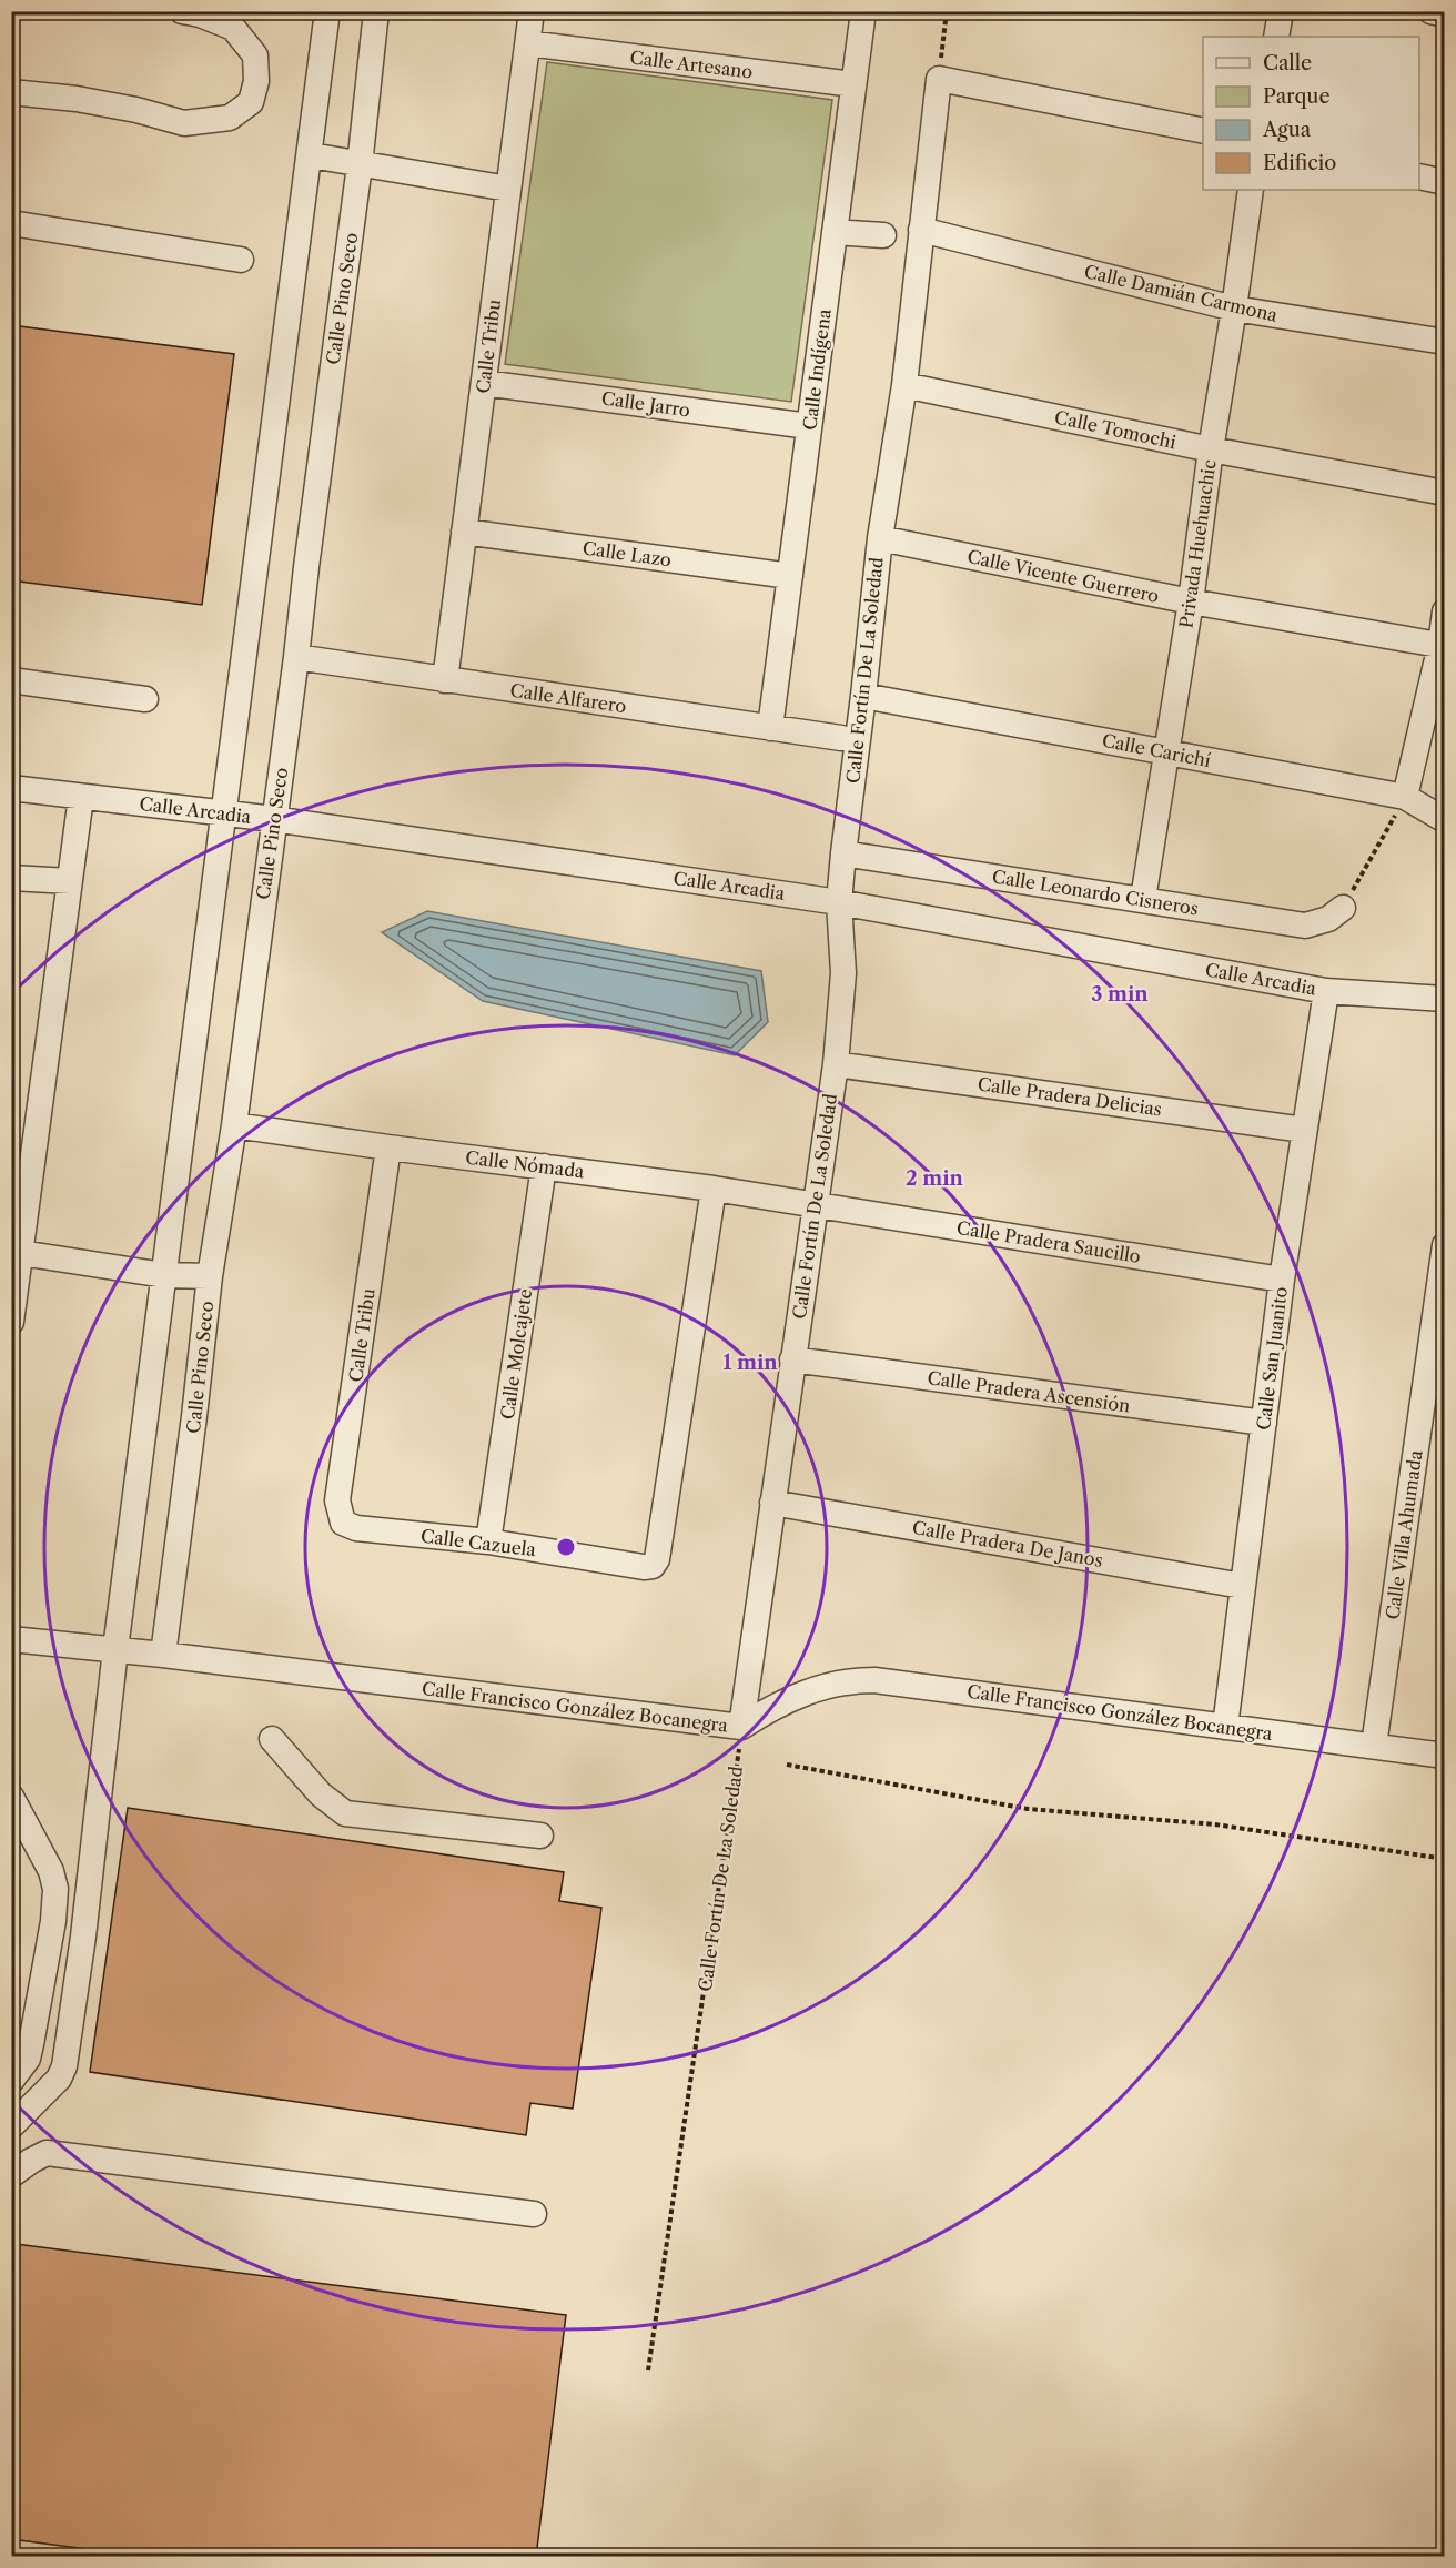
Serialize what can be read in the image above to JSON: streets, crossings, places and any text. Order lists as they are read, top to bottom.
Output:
{
  "streets": {
    "street": [
      "Calle Artesano",
      "Calle Damián Carmona",
      "Calle Pino Seco",
      "Calle Tribu",
      "Calle Indígena",
      "Calle Jarro",
      "Calle Tomochi",
      "Privada Huehuachic",
      "Calle Lazo",
      "Calle Vicente Guerrero",
      "Calle Fortín De La Soledad",
      "Calle Alfarero",
      "Calle Carichí",
      "Calle Arcadia",
      "Calle Leonardo Cisneros",
      "Calle Pradera Delicias",
      "Calle Nómada",
      "Calle Pradera Saucillo",
      "Calle Molcajete",
      "Calle San Juanito",
      "Calle Pradera Ascensión",
      "Calle Villa Ahumada",
      "Calle Cazuela",
      "Calle Pradera De Janos",
      "Calle Francisco González Bocanegra"
    ]
  },
  "crossings": [
    ["Calle Artesano", "Calle Tribu"],
    ["Calle Artesano", "Calle Indígena"],
    ["Calle Damián Carmona", "Privada Huehuachic"],
    ["Calle Damián Carmona", "Calle Fortín De La Soledad"],
    ["Calle Pino Seco", "Calle Alfarero"],
    ["Calle Pino Seco", "Calle Arcadia"],
    ["Calle Pino Seco", "Calle Nómada"],
    ["Calle Pino Seco", "Calle Francisco González Bocanegra"],
    ["Calle Tribu", "Calle Jarro"],
    ["Calle Tribu", "Calle Lazo"],
    ["Calle Tribu", "Calle Alfarero"],
    ["Calle Tribu", "Calle Nómada"],
    ["Calle Tribu", "Calle Cazuela"],
    ["Calle Indígena", "Calle Jarro"],
    ["Calle Indígena", "Calle Lazo"],
    ["Calle Indígena", "Calle Alfarero"],
    ["Calle Tomochi", "Privada Huehuachic"],
    ["Calle Tomochi", "Calle Fortín De La Soledad"],
    ["Privada Huehuachic", "Calle Vicente Guerrero"],
    ["Privada Huehuachic", "Calle Carichí"],
    ["Privada Huehuachic", "Calle Leonardo Cisneros"],
    ["Calle Vicente Guerrero", "Calle Fortín De La Soledad"],
    ["Calle Fortín De La Soledad", "Calle Carichí"],
    ["Calle Fortín De La Soledad", "Calle Arcadia"],
    ["Calle Fortín De La Soledad", "Calle Leonardo Cisneros"],
    ["Calle Fortín De La Soledad", "Calle Pradera Delicias"],
    ["Calle Fortín De La Soledad", "Calle Nómada"],
    ["Calle Fortín De La Soledad", "Calle Pradera Saucillo"],
    ["Calle Fortín De La Soledad", "Calle Pradera Ascensión"],
    ["Calle Fortín De La Soledad", "Calle Pradera De Janos"],
    ["Calle Fortín De La Soledad", "Calle Francisco González Bocanegra"],
    ["Calle Arcadia", "Calle San Juanito"],
    ["Calle Pradera Delicias", "Calle San Juanito"],
    ["Calle Nómada", "Calle Pradera Saucillo"],
    ["Calle Nómada", "Calle Molcajete"],
    ["Calle Nómada", "Calle Cazuela"],
    ["Calle Pradera Saucillo", "Calle San Juanito"],
    ["Calle Molcajete", "Calle Cazuela"],
    ["Calle San Juanito", "Calle Pradera Ascensión"],
    ["Calle San Juanito", "Calle Pradera De Janos"],
    ["Calle San Juanito", "Calle Francisco González Bocanegra"],
    ["Calle Villa Ahumada", "Calle Francisco González Bocanegra"]
  ],
  "legend": [
    "Calle",
    "Parque",
    "Agua",
    "Edificio"
  ],
  "rings": ["3 min", "2 min", "1 min"]
}
